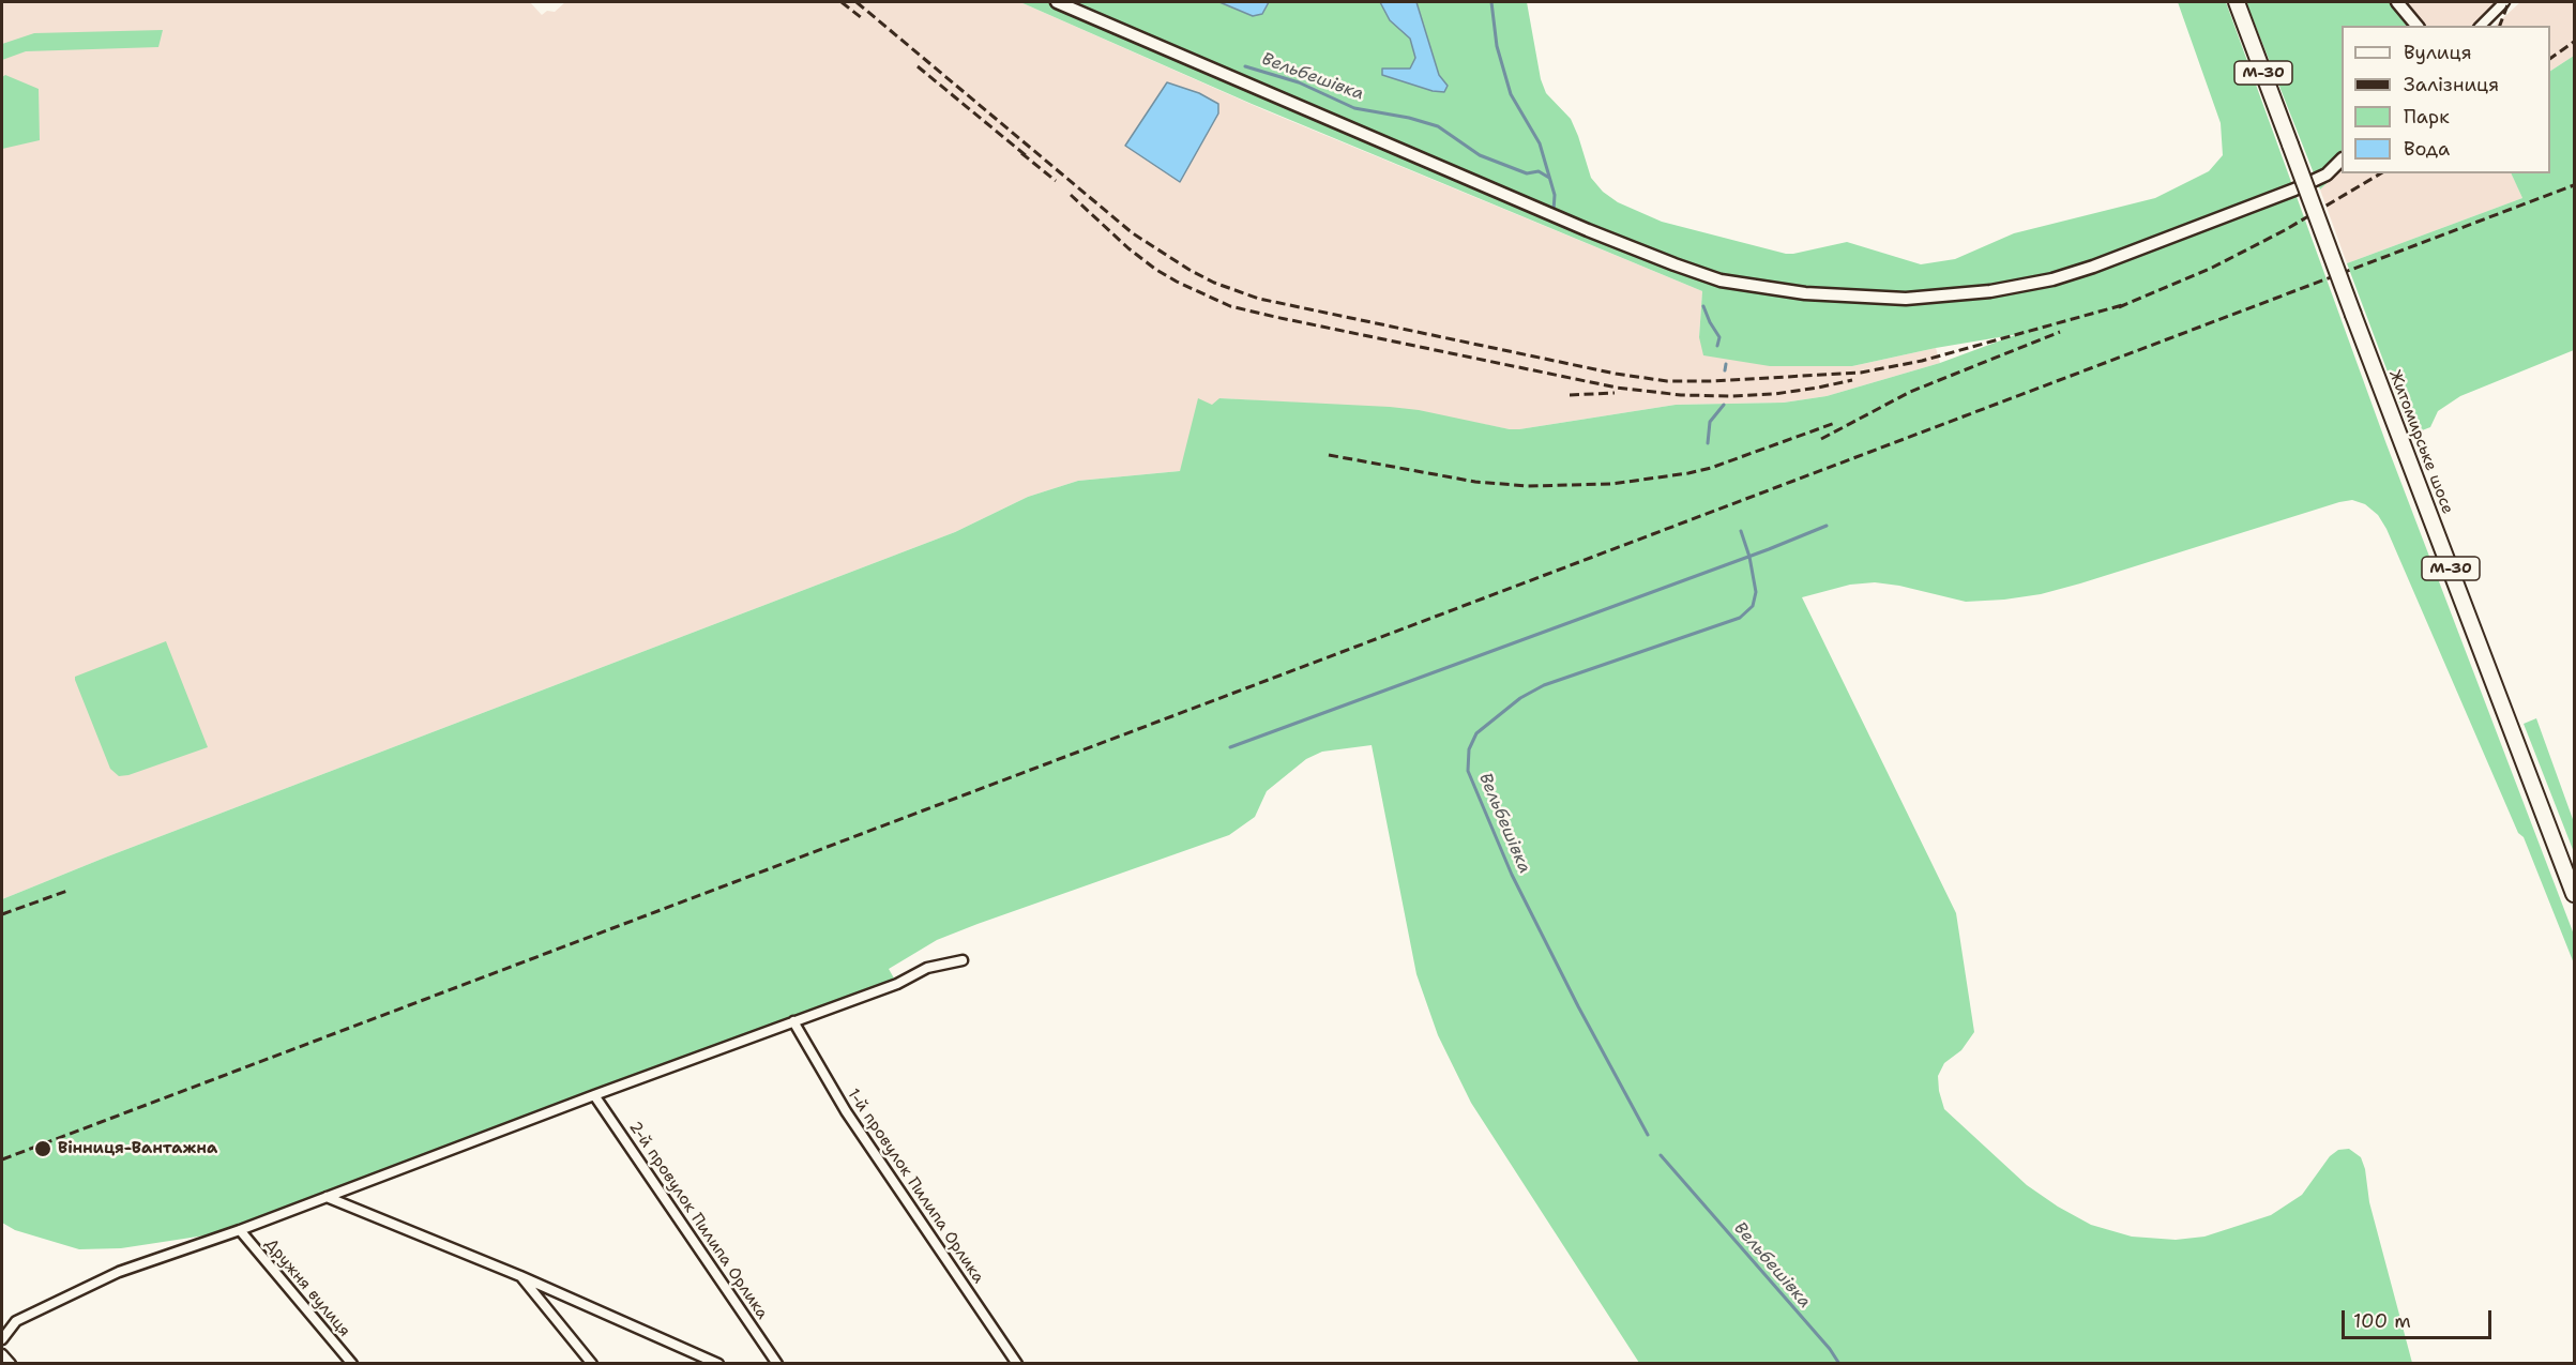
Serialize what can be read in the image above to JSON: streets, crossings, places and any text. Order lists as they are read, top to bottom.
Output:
{
  "streets": {
    "highway": ["М-30", "Житомирське шосе"],
    "street": ["1-й провулок Пилипа Орлика", "2-й провулок Пилипа Орлика", "Дружня вулиця"]
  },
  "water": ["Вельбешівка"],
  "places": ["Вінниця-Вантажна"],
  "legend": [
    "Вулиця",
    "Залізниця",
    "Парк",
    "Вода"
  ],
  "scale_bar": "100 m"
}
